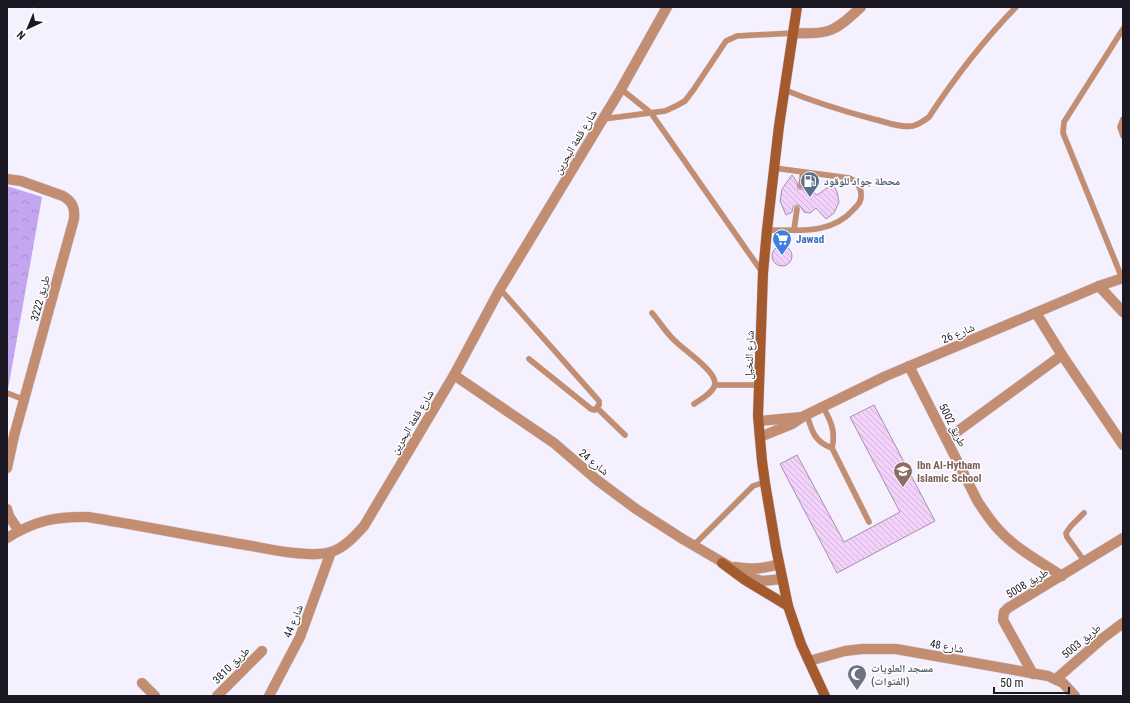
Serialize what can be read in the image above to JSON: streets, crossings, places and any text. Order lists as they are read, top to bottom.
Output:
{
  "streets": {
    "street": [
      "شارع قلعة البحرين",
      "طريق 3222",
      "شارع 26",
      "شارع النخيل",
      "طريق 5002",
      "شارع 24",
      "طريق 5008",
      "شارع 44",
      "طريق 5003",
      "شارع 48",
      "طريق 3810"
    ]
  },
  "crossings": [
    ["شارع قلعة البحرين", "شارع 24"],
    ["شارع قلعة البحرين", "شارع 44"],
    ["شارع 26", "شارع النخيل"],
    ["شارع 26", "طريق 5002"],
    ["شارع النخيل", "شارع 24"],
    ["شارع النخيل", "شارع 48"],
    ["طريق 5002", "طريق 5008"],
    ["طريق 5008", "شارع 48"],
    ["طريق 5003", "شارع 48"]
  ],
  "places": {
    "fuel station": ["محطة جواد للوقود"],
    "supermarket": ["Jawad"],
    "school or university": ["Ibn Al-Hytham Islamic School"],
    "mosque": ["مسجد العلويات (الفتوات)"]
  },
  "scale_bar": "50 m",
  "north": "bottom left"
}
